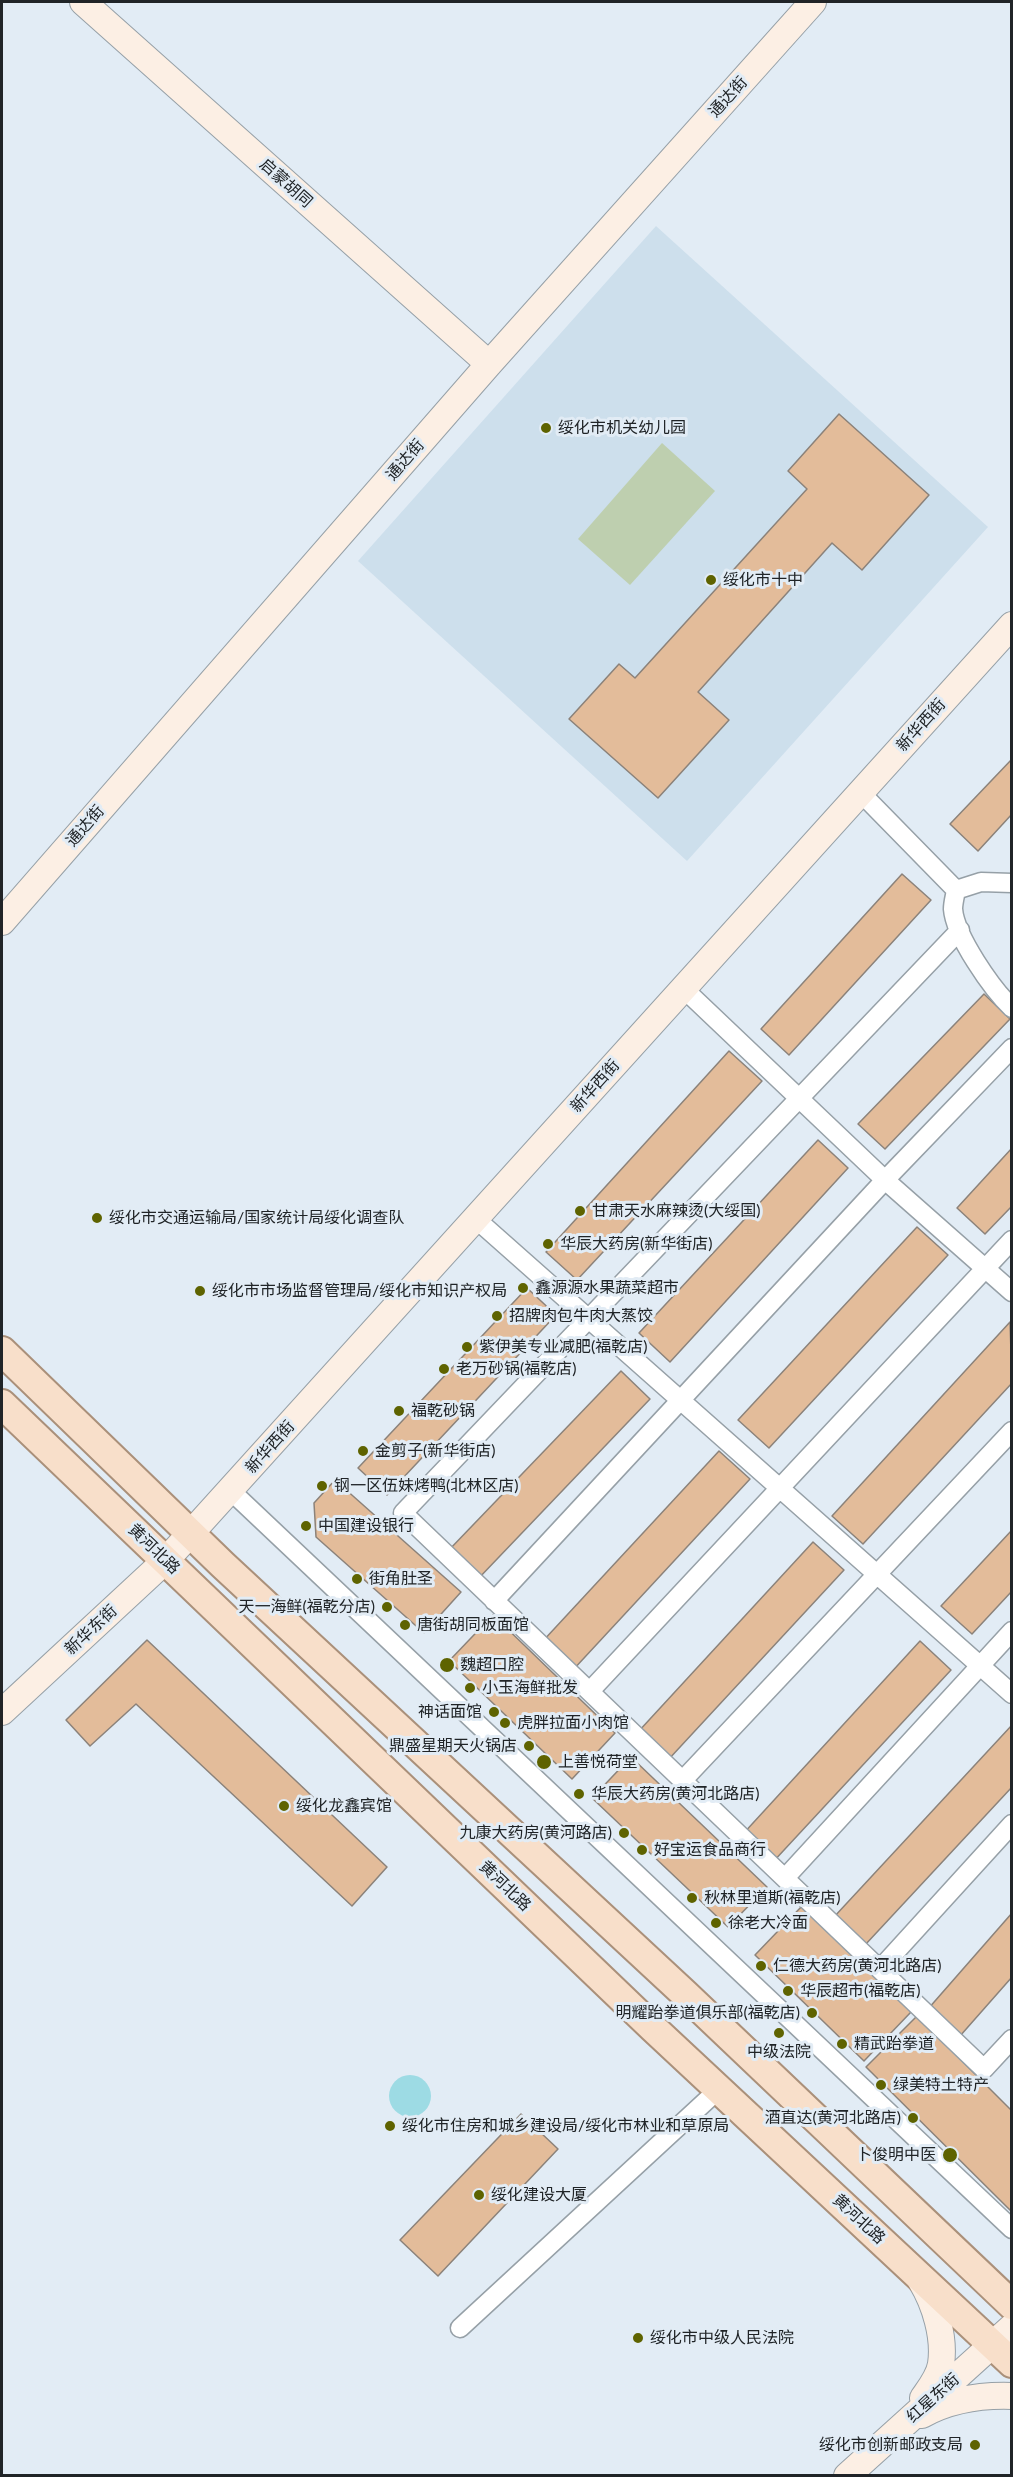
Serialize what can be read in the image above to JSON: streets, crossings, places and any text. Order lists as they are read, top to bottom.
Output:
{
  "streets": {
    "main road": [
      "通达街",
      "启蒙胡同",
      "新华西街",
      "黄河北路",
      "新华东街",
      "红星东街"
    ]
  },
  "crossings": [
    ["通达街", "启蒙胡同"],
    ["新华西街", "黄河北路"],
    ["新华西街", "新华东街"],
    ["黄河北路", "新华东街"],
    ["黄河北路", "红星东街"]
  ],
  "places": [
    "绥化市机关幼儿园",
    "绥化市十中",
    "甘肃天水麻辣烫(大绥国)",
    "绥化市交通运输局/国家统计局绥化调查队",
    "华辰大药房(新华街店)",
    "鑫源源水果蔬菜超市",
    "绥化市市场监督管理局/绥化市知识产权局",
    "招牌肉包牛肉大蒸饺",
    "紫伊美专业减肥(福乾店)",
    "老万砂锅(福乾店)",
    "福乾砂锅",
    "金剪子(新华街店)",
    "钢一区伍妹烤鸭(北林区店)",
    "中国建设银行",
    "街角肚圣",
    "天一海鲜(福乾分店)",
    "唐街胡同板面馆",
    "魏超口腔",
    "小玉海鲜批发",
    "神话面馆",
    "虎胖拉面小肉馆",
    "鼎盛星期天火锅店",
    "上善悦荷堂",
    "华辰大药房(黄河北路店)",
    "绥化龙鑫宾馆",
    "九康大药房(黄河路店)",
    "好宝运食品商行",
    "秋林里道斯(福乾店)",
    "徐老大冷面",
    "仁德大药房(黄河北路店)",
    "华辰超市(福乾店)",
    "明耀跆拳道俱乐部(福乾店)",
    "中级法院",
    "精武跆拳道",
    "绿美特土特产",
    "酒直达(黄河北路店)",
    "绥化市住房和城乡建设局/绥化市林业和草原局",
    "卜俊明中医",
    "绥化建设大厦",
    "绥化市中级人民法院",
    "绥化市创新邮政支局"
  ]
}
